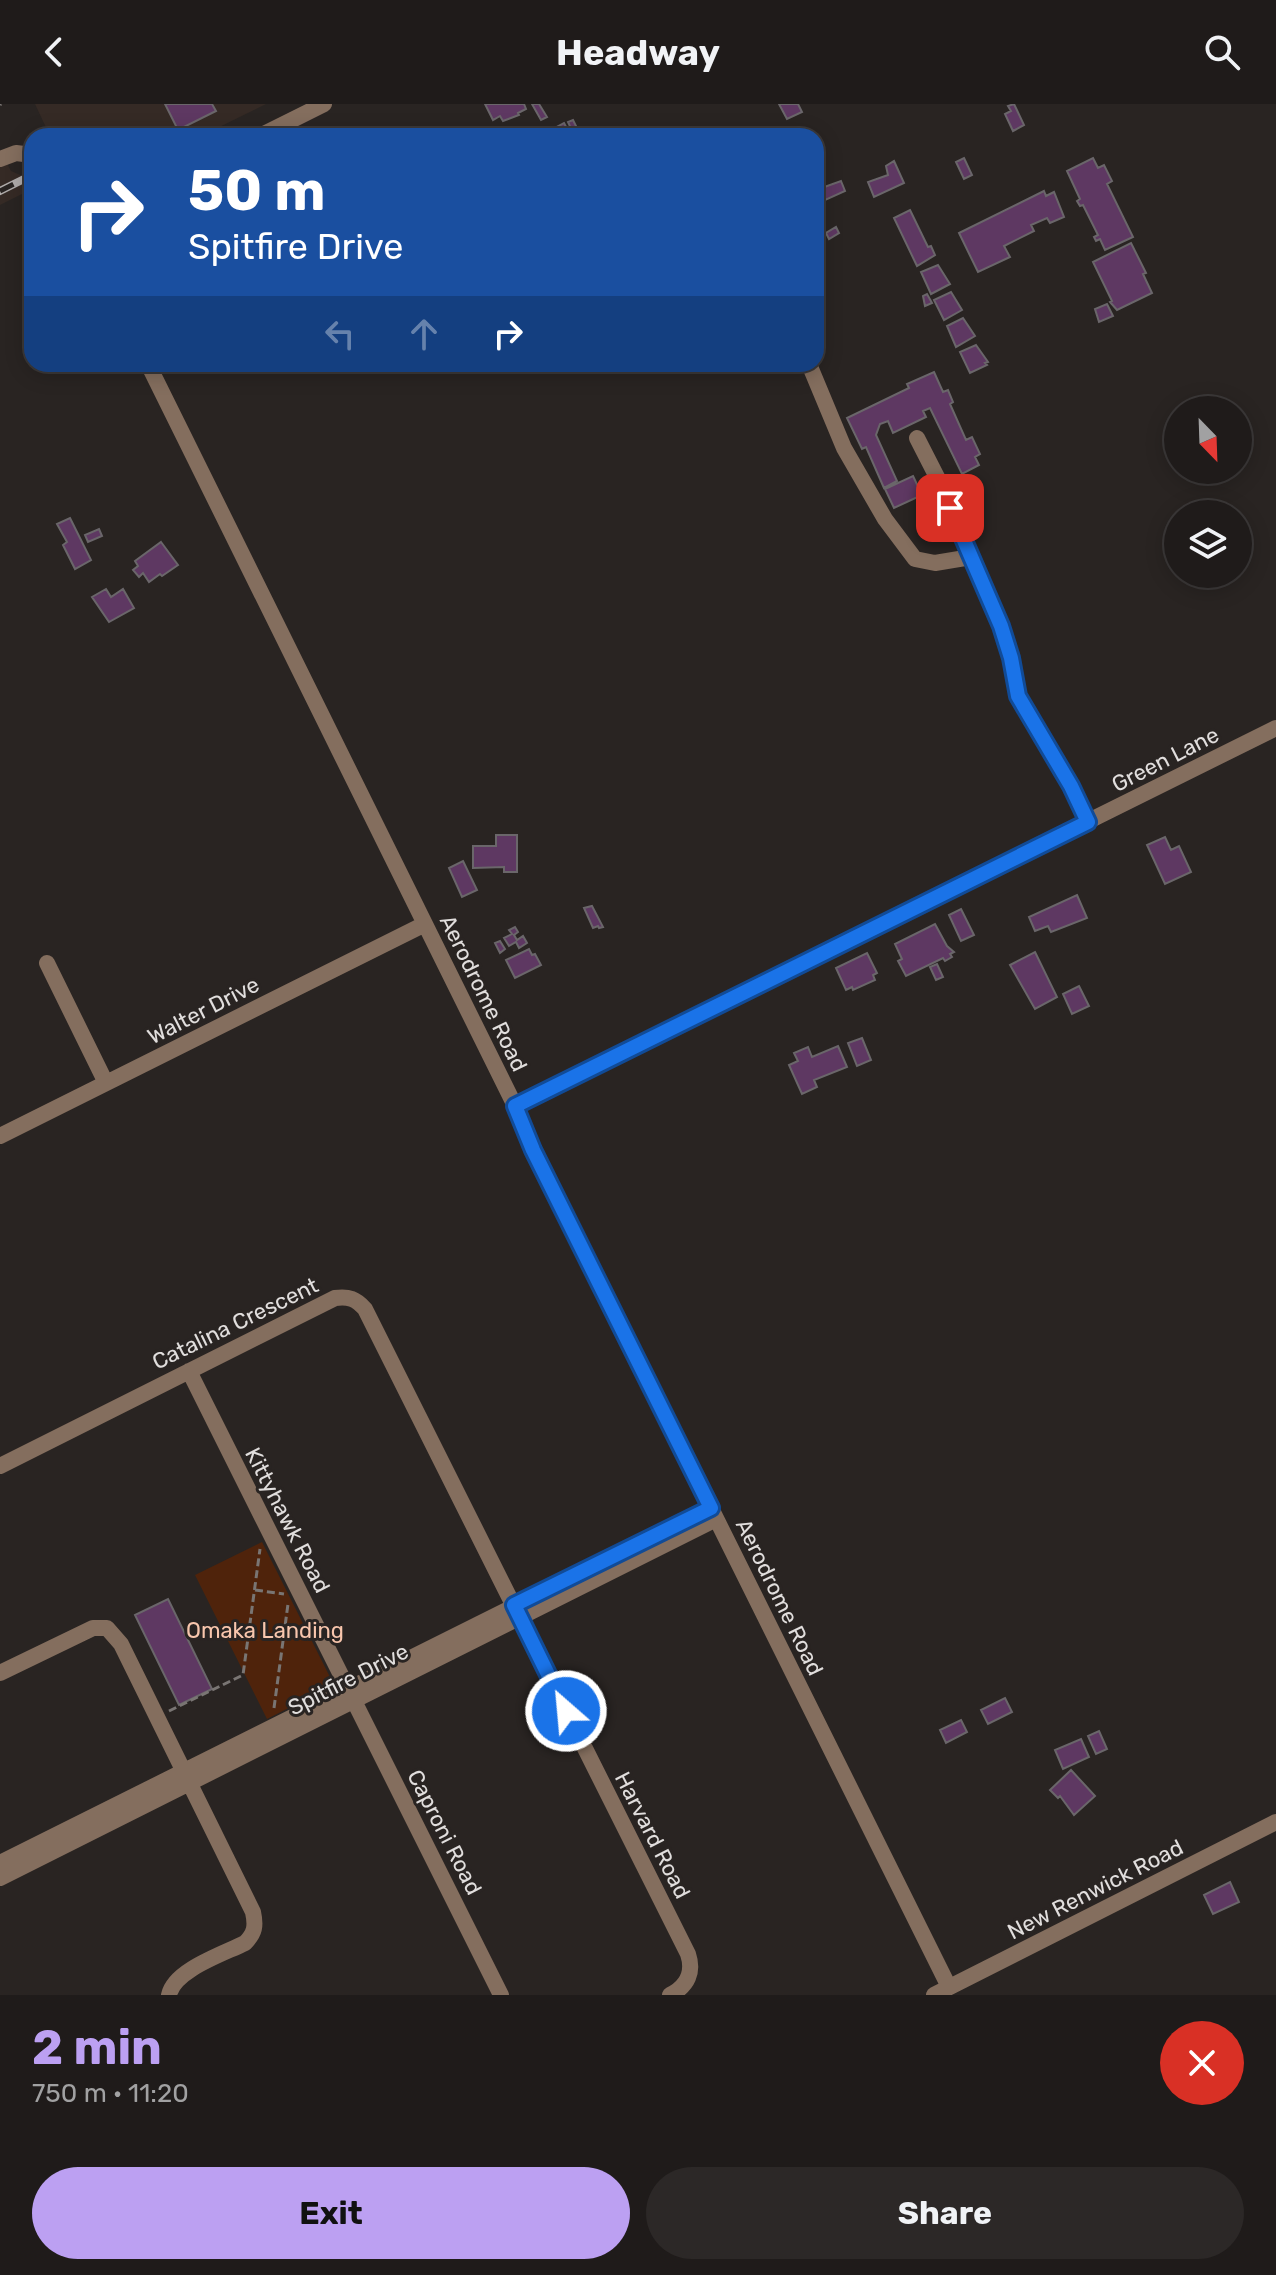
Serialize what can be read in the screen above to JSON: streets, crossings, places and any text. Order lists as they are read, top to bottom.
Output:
{
  "streets": {
    "street": [
      "Green Lane",
      "Aerodrome Road",
      "Walter Drive",
      "Catalina Crescent",
      "Kittyhawk Road",
      "Spitfire Drive",
      "Caproni Road",
      "Harvard Road",
      "New Renwick Road"
    ]
  },
  "crossings": [
    ["Green Lane", "Aerodrome Road"],
    ["Aerodrome Road", "Walter Drive"],
    ["Aerodrome Road", "Spitfire Drive"],
    ["Aerodrome Road", "New Renwick Road"],
    ["Catalina Crescent", "Kittyhawk Road"],
    ["Catalina Crescent", "Spitfire Drive"],
    ["Catalina Crescent", "Harvard Road"],
    ["Kittyhawk Road", "Spitfire Drive"],
    ["Kittyhawk Road", "Caproni Road"],
    ["Spitfire Drive", "Caproni Road"],
    ["Spitfire Drive", "Harvard Road"]
  ],
  "parks": ["Omaka Landing"],
  "north": "bottom right",
  "page": {
    "header": "Headway",
    "turn": ["50 m", "Spitfire Drive"],
    "heading": ["2 min", "750 m · 11:20"],
    "buttons": ["Exit", "Share"]
  }
}
